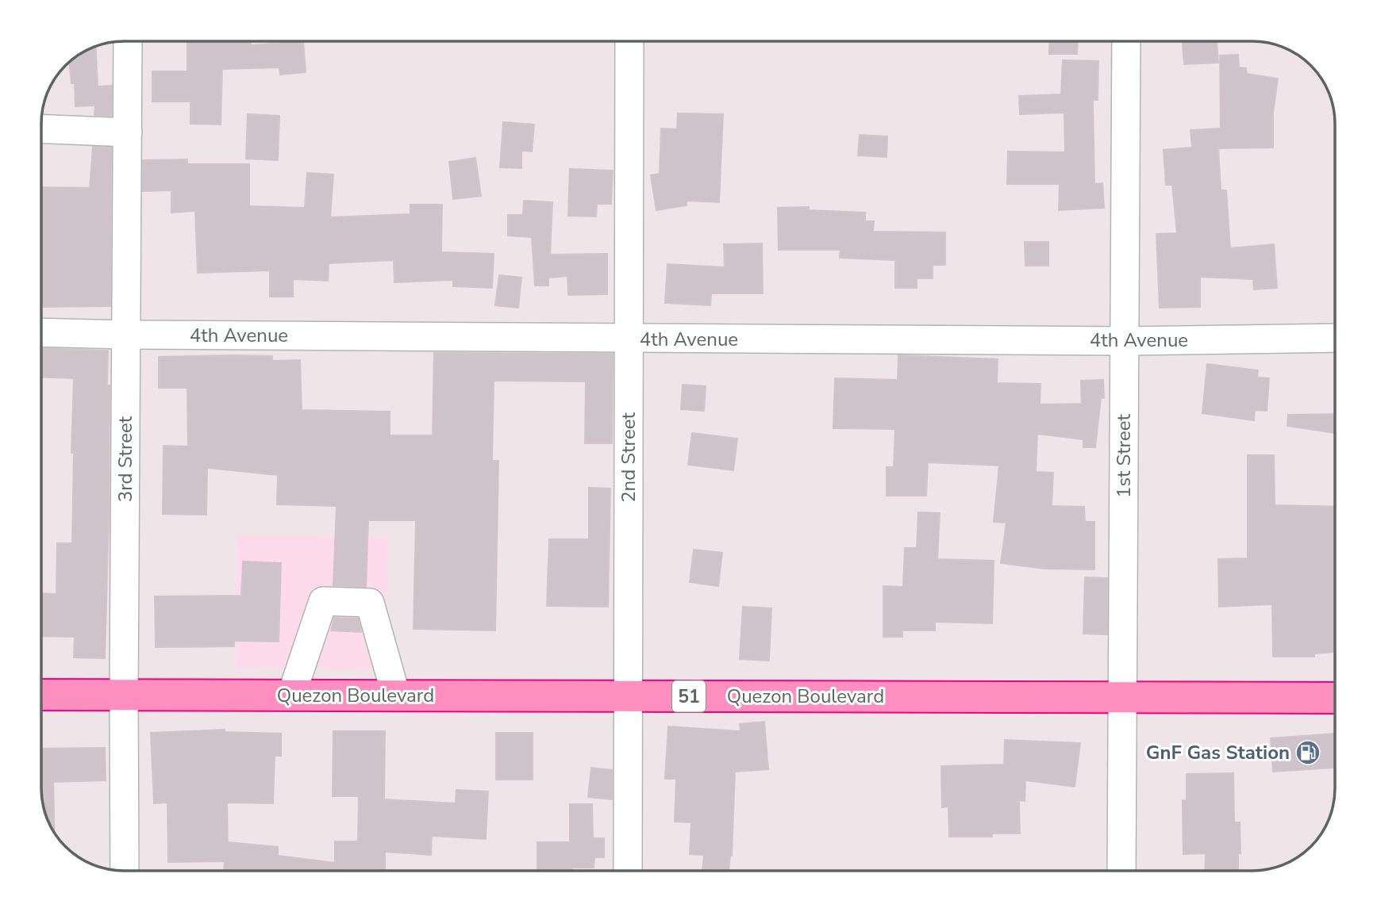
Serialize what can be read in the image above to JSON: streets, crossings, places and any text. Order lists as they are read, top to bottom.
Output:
{
  "streets": {
    "highway": ["Quezon Boulevard", "51"],
    "street": [
      "4th Avenue",
      "1st Street",
      "2nd Street",
      "3rd Street"
    ]
  },
  "crossings": [
    ["4th Avenue", "1st Street"],
    ["4th Avenue", "2nd Street"],
    ["4th Avenue", "3rd Street"],
    ["1st Street", "Quezon Boulevard"],
    ["2nd Street", "Quezon Boulevard"],
    ["3rd Street", "Quezon Boulevard"]
  ],
  "places": {
    "fuel station": ["GnF Gas Station"]
  }
}
